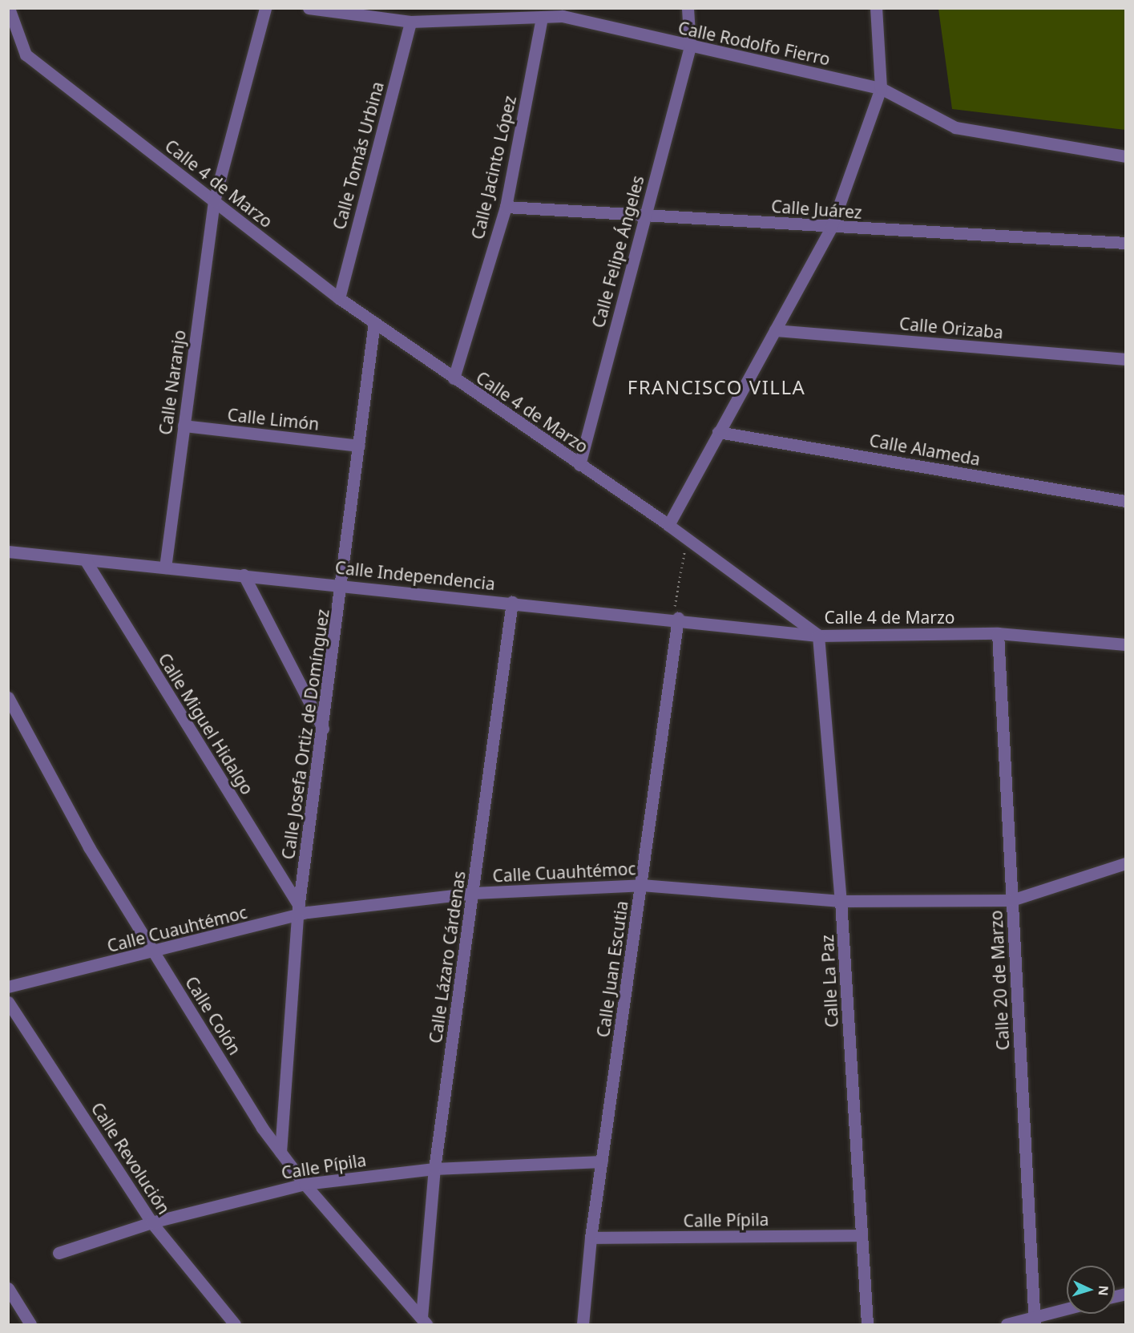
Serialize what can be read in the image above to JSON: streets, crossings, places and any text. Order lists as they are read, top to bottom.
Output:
{
  "streets": {
    "street": [
      "Calle Rodolfo Fierro",
      "Calle Tomás Urbina",
      "Calle Jacinto López",
      "Calle 4 de Marzo",
      "Calle Juárez",
      "Calle Felipe Ángeles",
      "Calle Orizaba",
      "Calle Naranjo",
      "Calle Limón",
      "Calle Alameda",
      "Calle Independencia",
      "Calle Miguel Hidalgo",
      "Calle Josefa Ortiz de Domínguez",
      "Calle Cuauhtémoc",
      "Calle Lázaro Cárdenas",
      "Calle Juan Escutia",
      "Calle 20 de Marzo",
      "Calle La Paz",
      "Calle Colón",
      "Calle Revolución",
      "Calle Pípila"
    ]
  },
  "crossings": [
    ["Calle Rodolfo Fierro", "Calle Tomás Urbina"],
    ["Calle Rodolfo Fierro", "Calle Jacinto López"],
    ["Calle Rodolfo Fierro", "Calle Felipe Ángeles"],
    ["Calle Tomás Urbina", "Calle 4 de Marzo"],
    ["Calle Jacinto López", "Calle 4 de Marzo"],
    ["Calle Jacinto López", "Calle Juárez"],
    ["Calle 4 de Marzo", "Calle Felipe Ángeles"],
    ["Calle 4 de Marzo", "Calle Naranjo"],
    ["Calle 4 de Marzo", "Calle Independencia"],
    ["Calle 4 de Marzo", "Calle Josefa Ortiz de Domínguez"],
    ["Calle 4 de Marzo", "Calle 20 de Marzo"],
    ["Calle 4 de Marzo", "Calle La Paz"],
    ["Calle Juárez", "Calle Felipe Ángeles"],
    ["Calle Naranjo", "Calle Limón"],
    ["Calle Naranjo", "Calle Independencia"],
    ["Calle Limón", "Calle Josefa Ortiz de Domínguez"],
    ["Calle Independencia", "Calle Miguel Hidalgo"],
    ["Calle Independencia", "Calle Josefa Ortiz de Domínguez"],
    ["Calle Independencia", "Calle Lázaro Cárdenas"],
    ["Calle Independencia", "Calle Juan Escutia"],
    ["Calle Independencia", "Calle La Paz"],
    ["Calle Miguel Hidalgo", "Calle Josefa Ortiz de Domínguez"],
    ["Calle Miguel Hidalgo", "Calle Cuauhtémoc"],
    ["Calle Josefa Ortiz de Domínguez", "Calle Cuauhtémoc"],
    ["Calle Josefa Ortiz de Domínguez", "Calle Colón"],
    ["Calle Cuauhtémoc", "Calle Lázaro Cárdenas"],
    ["Calle Cuauhtémoc", "Calle Juan Escutia"],
    ["Calle Cuauhtémoc", "Calle 20 de Marzo"],
    ["Calle Cuauhtémoc", "Calle La Paz"],
    ["Calle Cuauhtémoc", "Calle Colón"],
    ["Calle Lázaro Cárdenas", "Calle Colón"],
    ["Calle Lázaro Cárdenas", "Calle Pípila"],
    ["Calle Juan Escutia", "Calle Pípila"],
    ["Calle La Paz", "Calle Pípila"],
    ["Calle Colón", "Calle Pípila"],
    ["Calle Revolución", "Calle Pípila"]
  ],
  "districts": ["FRANCISCO VILLA"],
  "north": "right"
}
